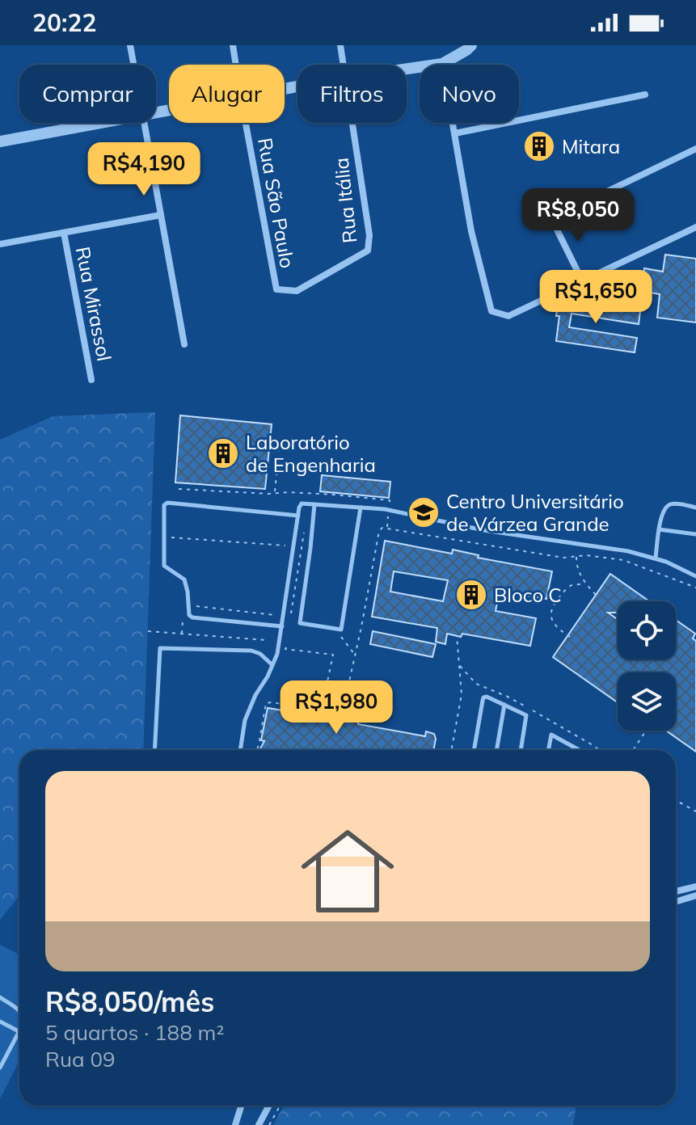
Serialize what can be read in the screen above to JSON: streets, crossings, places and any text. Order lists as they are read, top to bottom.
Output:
{
  "streets": {
    "street": ["Rua Itália", "Rua São Paulo", "Rua Mirassol"]
  },
  "crossings": [
    ["Rua Itália", "Rua São Paulo"]
  ],
  "places": {
    "building": ["Mitara", "Laboratório de Engenharia", "Bloco C"],
    "school or university": ["Centro Universitário de Várzea Grande"]
  },
  "page": {
    "status": "20:22",
    "chip": [
      "Comprar",
      "Alugar",
      "Filtros",
      "Novo"
    ],
    "price": [
      "R$4,190",
      "R$8,050",
      "R$1,650",
      "R$1,980"
    ],
    "list": [
      {
        "name": "R$8,050/mês",
        "note": "5 quartos · 188 m² · Rua 09"
      }
    ]
  }
}
